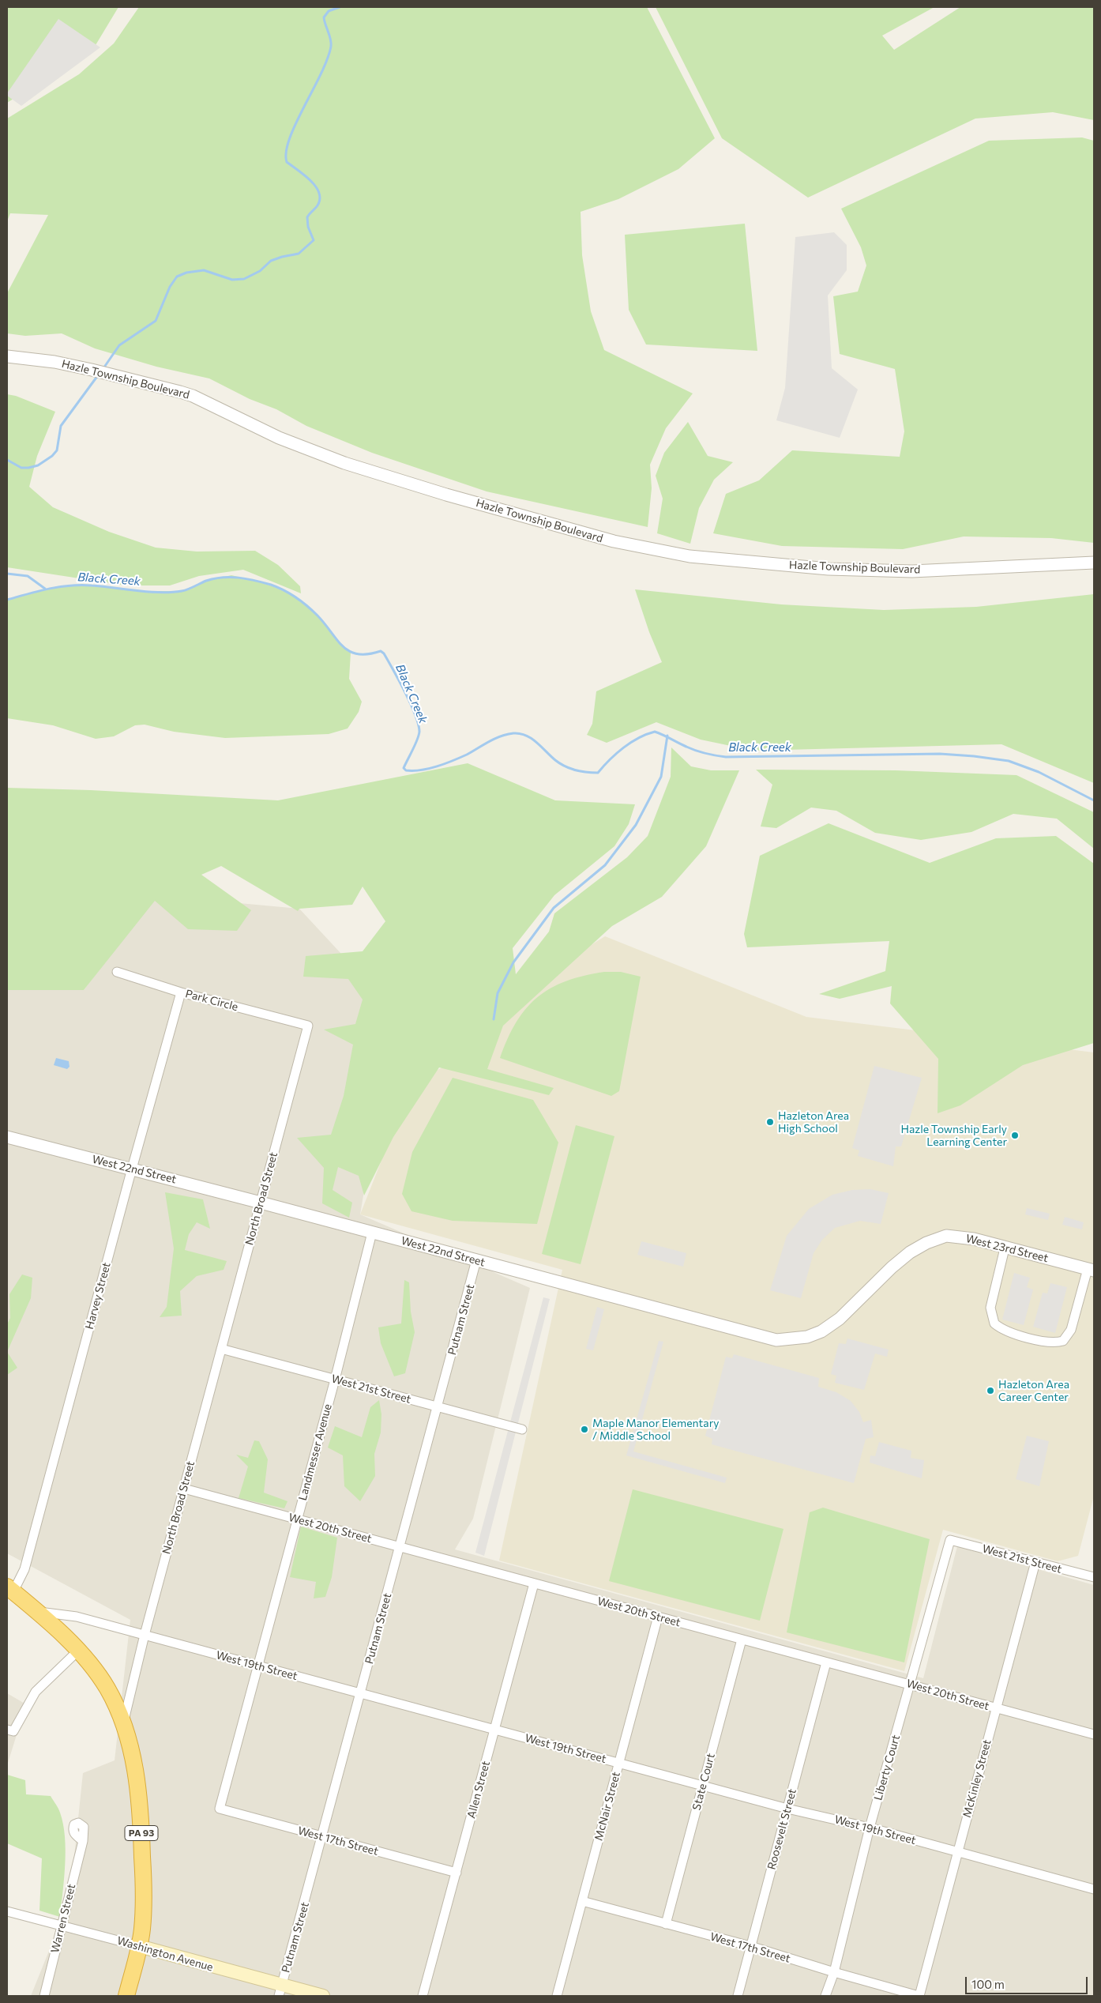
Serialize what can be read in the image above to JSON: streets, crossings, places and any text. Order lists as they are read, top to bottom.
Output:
{
  "streets": {
    "highway": ["North Broad Street", "PA 93"],
    "main road": ["Washington Avenue"],
    "street": [
      "Hazle Township Boulevard",
      "Park Circle",
      "West 22nd Street",
      "West 23rd Street",
      "Harvey Street",
      "Putnam Street",
      "West 21st Street",
      "Landmesser Avenue",
      "West 20th Street",
      "West 19th Street",
      "Liberty Court",
      "McKinley Street",
      "State Court",
      "Allen Street",
      "McNair Street",
      "Roosevelt Street",
      "West 17th Street",
      "Warren Street"
    ]
  },
  "crossings": [
    ["Park Circle", "North Broad Street"],
    ["Park Circle", "Harvey Street"],
    ["West 22nd Street", "North Broad Street"],
    ["West 22nd Street", "West 23rd Street"],
    ["West 22nd Street", "Harvey Street"],
    ["West 22nd Street", "Putnam Street"],
    ["West 22nd Street", "Landmesser Avenue"],
    ["North Broad Street", "West 21st Street"],
    ["North Broad Street", "West 20th Street"],
    ["North Broad Street", "West 19th Street"],
    ["North Broad Street", "PA 93"],
    ["North Broad Street", "Washington Avenue"],
    ["Harvey Street", "PA 93"],
    ["Putnam Street", "West 21st Street"],
    ["Putnam Street", "West 20th Street"],
    ["Putnam Street", "West 19th Street"],
    ["Putnam Street", "West 17th Street"],
    ["Putnam Street", "Washington Avenue"],
    ["West 21st Street", "Landmesser Avenue"],
    ["West 21st Street", "Liberty Court"],
    ["West 21st Street", "McKinley Street"],
    ["Landmesser Avenue", "West 20th Street"],
    ["Landmesser Avenue", "West 19th Street"],
    ["Landmesser Avenue", "West 17th Street"],
    ["West 20th Street", "Liberty Court"],
    ["West 20th Street", "McKinley Street"],
    ["West 20th Street", "State Court"],
    ["West 20th Street", "Allen Street"],
    ["West 20th Street", "McNair Street"],
    ["West 20th Street", "Roosevelt Street"],
    ["West 19th Street", "Liberty Court"],
    ["West 19th Street", "McKinley Street"],
    ["West 19th Street", "State Court"],
    ["West 19th Street", "Allen Street"],
    ["West 19th Street", "McNair Street"],
    ["West 19th Street", "Roosevelt Street"],
    ["West 19th Street", "PA 93"],
    ["Liberty Court", "West 17th Street"],
    ["McKinley Street", "West 17th Street"],
    ["State Court", "West 17th Street"],
    ["Allen Street", "West 17th Street"],
    ["McNair Street", "West 17th Street"],
    ["Roosevelt Street", "West 17th Street"],
    ["Warren Street", "Washington Avenue"]
  ],
  "water": ["Black Creek"],
  "places": [
    "Hazleton Area High School",
    "Hazle Township Early Learning Center",
    "Hazleton Area Career Center",
    "Maple Manor Elementary / Middle School"
  ],
  "scale_bar": "100 m"
}
